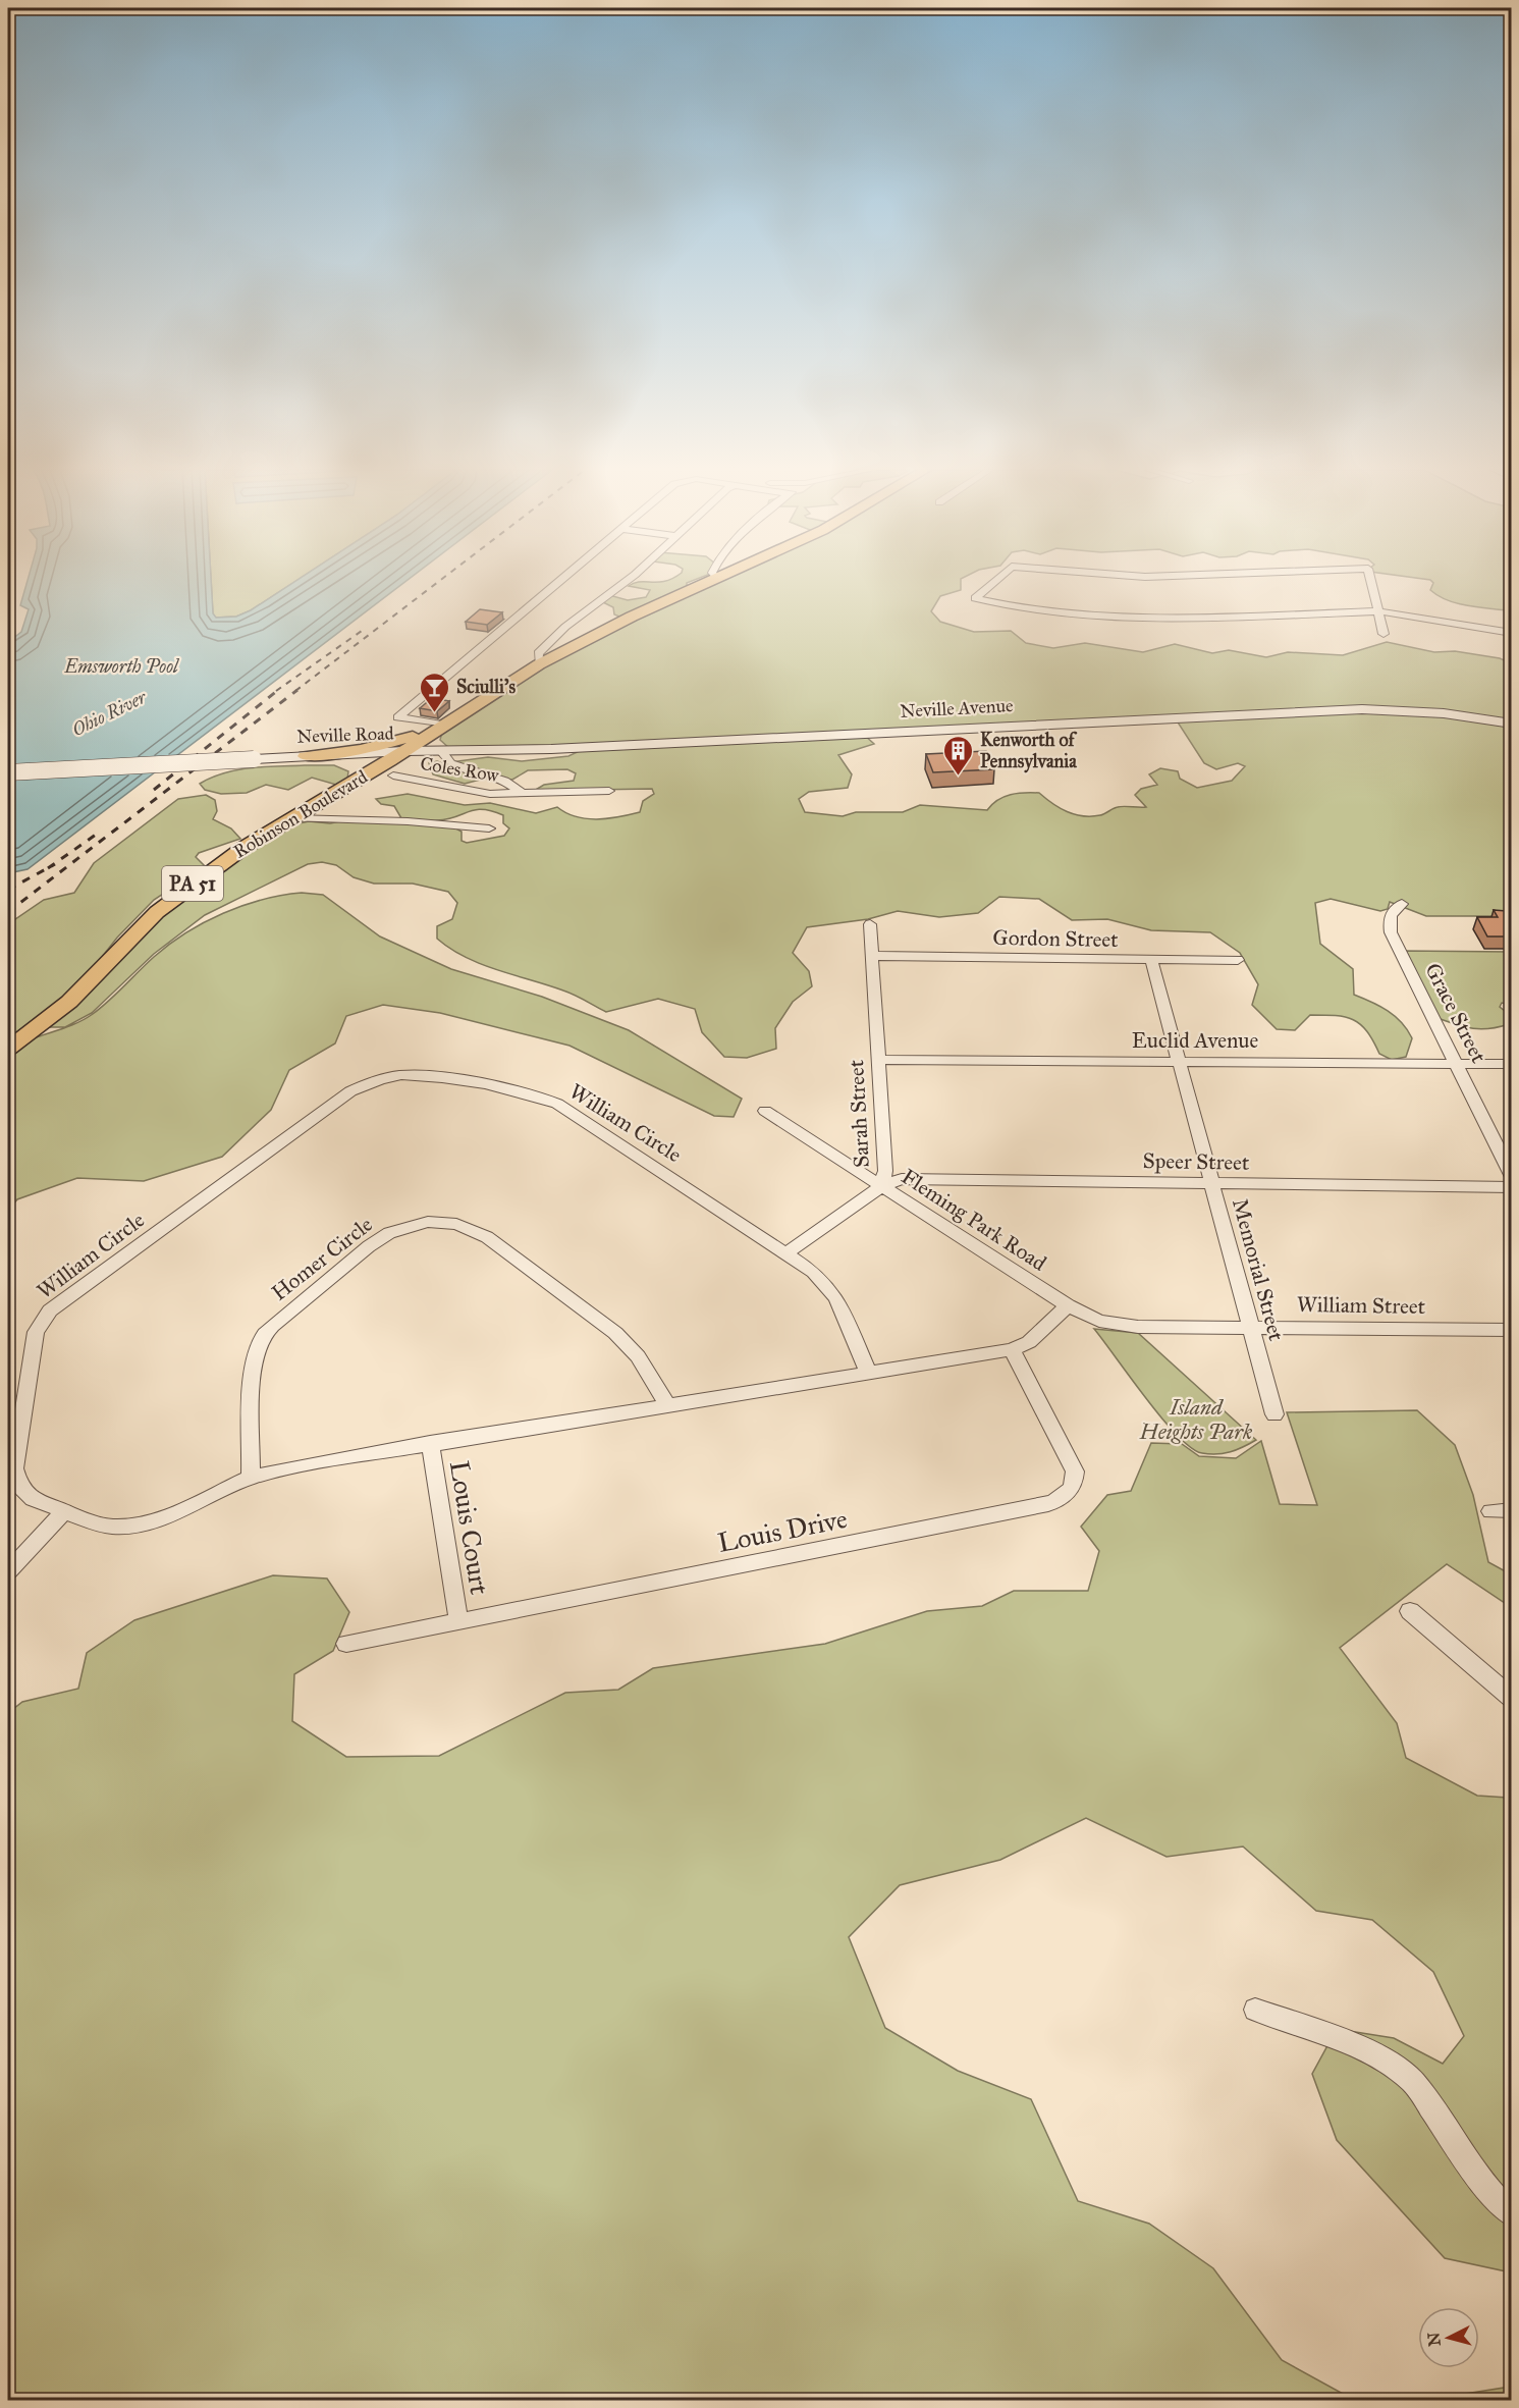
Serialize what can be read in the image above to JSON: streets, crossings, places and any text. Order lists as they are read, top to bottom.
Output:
{
  "streets": {
    "main road": ["Robinson Boulevard", "PA 51"],
    "street": [
      "Neville Avenue",
      "Neville Road",
      "Coles Row",
      "Gordon Street",
      "Grace Street",
      "Euclid Avenue",
      "Sarah Street",
      "William Circle",
      "Speer Street",
      "Fleming Park Road",
      "Homer Circle",
      "Memorial Street",
      "William Street",
      "Louis Court",
      "Louis Drive"
    ]
  },
  "crossings": [
    ["Neville Avenue", "Neville Road"],
    ["Neville Avenue", "Coles Row"],
    ["Neville Avenue", "Robinson Boulevard"],
    ["Neville Avenue", "PA 51"],
    ["Neville Road", "Robinson Boulevard"],
    ["Neville Road", "PA 51"],
    ["Robinson Boulevard", "PA 51"],
    ["Gordon Street", "Sarah Street"],
    ["Gordon Street", "Memorial Street"],
    ["Grace Street", "Euclid Avenue"],
    ["Euclid Avenue", "Sarah Street"],
    ["Euclid Avenue", "Memorial Street"],
    ["Sarah Street", "William Circle"],
    ["Sarah Street", "Speer Street"],
    ["Sarah Street", "Fleming Park Road"],
    ["William Circle", "Fleming Park Road"],
    ["William Circle", "Homer Circle"],
    ["William Circle", "William Street"],
    ["William Circle", "Louis Court"],
    ["William Circle", "Louis Drive"],
    ["Speer Street", "Fleming Park Road"],
    ["Speer Street", "Memorial Street"],
    ["Fleming Park Road", "William Street"],
    ["Memorial Street", "William Street"],
    ["Louis Court", "Louis Drive"]
  ],
  "water": ["Emsworth Pool", "Ohio River"],
  "parks": ["Island Heights Park"],
  "places": {
    "bar": ["Sciulli's"],
    "building": ["Kenworth of Pennsylvania"]
  },
  "north": "left"
}
